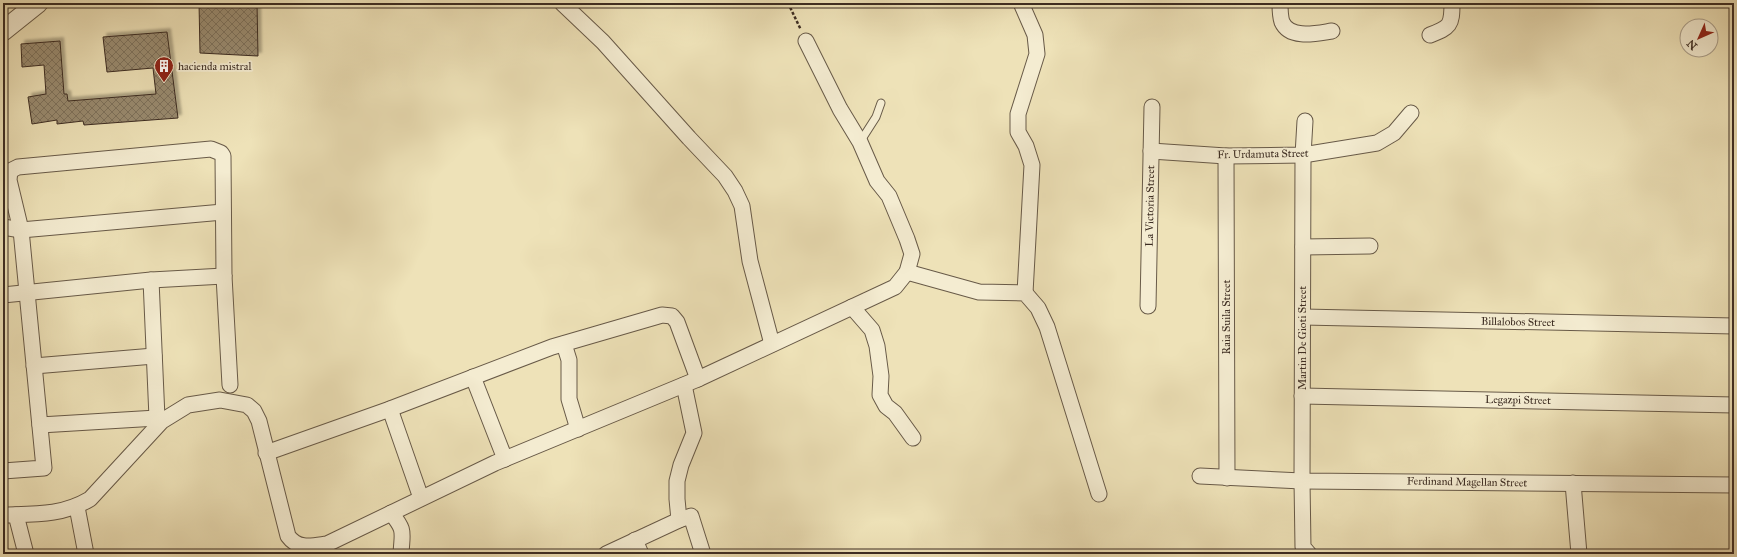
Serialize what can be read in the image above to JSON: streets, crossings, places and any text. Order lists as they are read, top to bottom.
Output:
{
  "streets": {
    "street": [
      "Fr. Urdamuta Street",
      "La Victoria Street",
      "Raia Suila Street",
      "Billalobos Street",
      "Martin De Gioti Street",
      "Legazpi Street",
      "Ferdinand Magellan Street"
    ]
  },
  "crossings": [
    ["Fr. Urdamuta Street", "La Victoria Street"],
    ["Fr. Urdamuta Street", "Raia Suila Street"],
    ["Fr. Urdamuta Street", "Martin De Gioti Street"],
    ["Raia Suila Street", "Ferdinand Magellan Street"],
    ["Billalobos Street", "Martin De Gioti Street"],
    ["Martin De Gioti Street", "Legazpi Street"],
    ["Martin De Gioti Street", "Ferdinand Magellan Street"]
  ],
  "places": {
    "building": ["hacienda mistral"]
  },
  "north": "bottom left"
}
